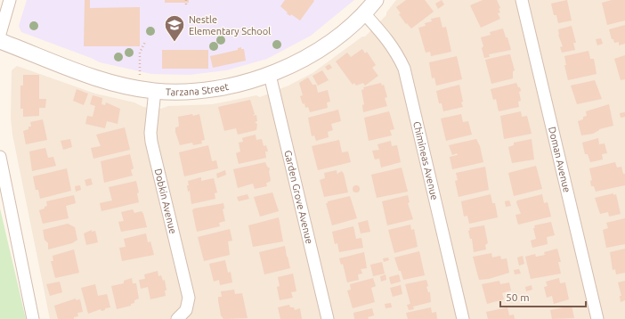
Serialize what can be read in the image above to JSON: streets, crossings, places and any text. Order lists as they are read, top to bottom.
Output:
{
  "streets": {
    "street": [
      "Tarzana Street",
      "Doman Avenue",
      "Chimineas Avenue",
      "Garden Grove Avenue",
      "Dobkin Avenue"
    ]
  },
  "crossings": [
    ["Tarzana Street", "Chimineas Avenue"],
    ["Tarzana Street", "Garden Grove Avenue"],
    ["Tarzana Street", "Dobkin Avenue"]
  ],
  "places": {
    "school or university": ["Nestle Elementary School"]
  },
  "scale_bar": "50 m"
}
